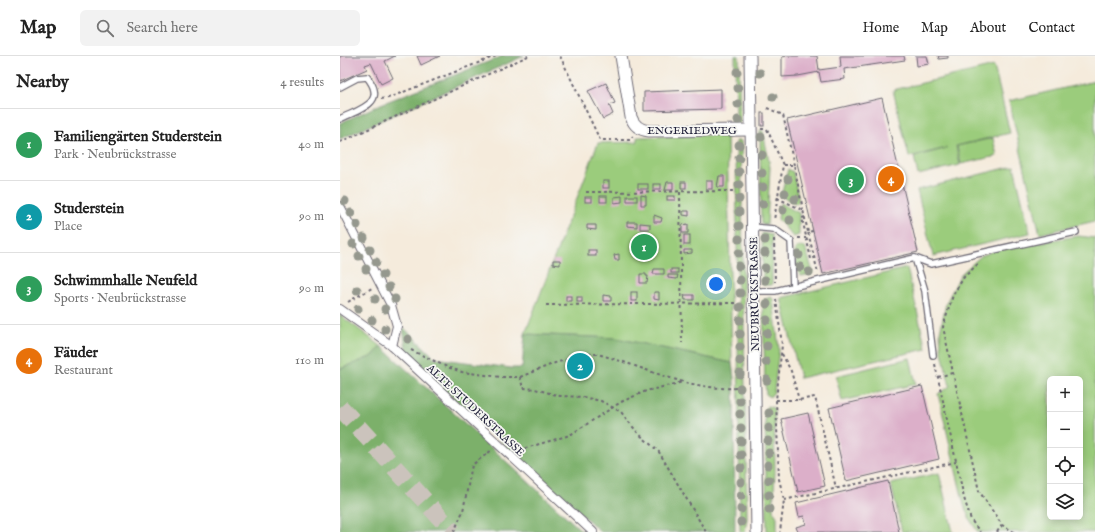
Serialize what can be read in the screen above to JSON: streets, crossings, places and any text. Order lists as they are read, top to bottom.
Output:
{
  "streets": {
    "street": ["ENGERIEDWEG", "NEUBRÜCKSTRASSE", "ALTE STUDERSTRASSE"]
  },
  "crossings": [
    ["ENGERIEDWEG", "NEUBRÜCKSTRASSE"]
  ],
  "page": {
    "header": "Map",
    "search": "Search here",
    "nav": [
      "Home",
      "Map",
      "About",
      "Contact"
    ],
    "heading": ["Nearby", "4 results"],
    "list": [
      {
        "mark": "1",
        "name": "Familiengärten Studerstein",
        "note": "Park · Neubrückstrasse",
        "value": "40 m"
      },
      {
        "mark": "2",
        "name": "Studerstein",
        "note": "Place",
        "value": "90 m"
      },
      {
        "mark": "3",
        "name": "Schwimmhalle Neufeld",
        "note": "Sports · Neubrückstrasse",
        "value": "90 m"
      },
      {
        "mark": "4",
        "name": "Fäuder",
        "note": "Restaurant",
        "value": "110 m"
      }
    ],
    "pins": [
      "4",
      "3",
      "1",
      "2"
    ],
    "map_buttons": ["+", "−"]
  }
}
